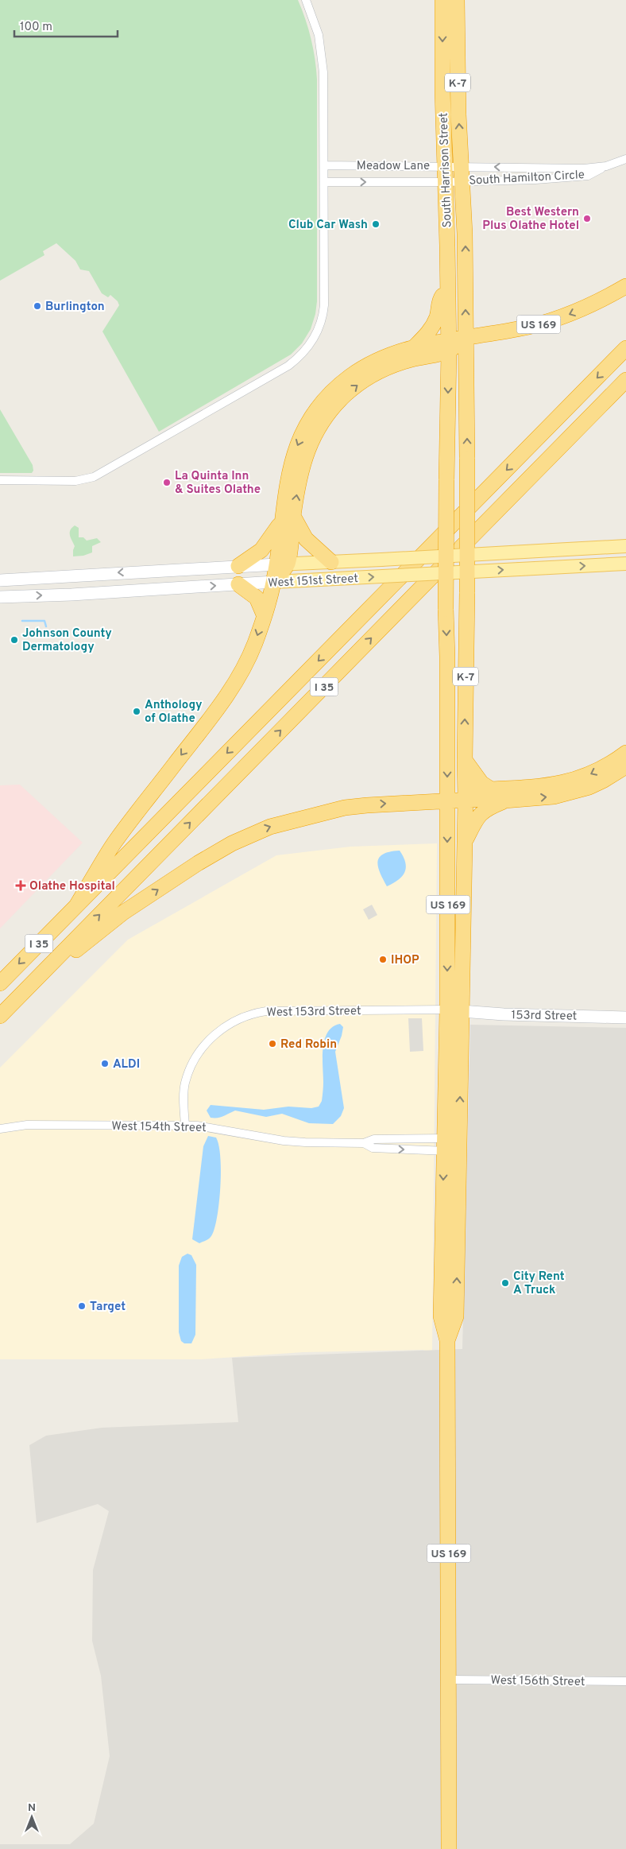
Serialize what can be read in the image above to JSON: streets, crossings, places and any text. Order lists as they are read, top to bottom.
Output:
{
  "streets": {
    "highway": [
      "K-7",
      "South Harrison Street",
      "US 169",
      "I 35"
    ],
    "main road": ["West 151st Street", "153rd Street"],
    "street": [
      "Meadow Lane",
      "South Hamilton Circle",
      "West 153rd Street",
      "West 154th Street",
      "West 156th Street"
    ]
  },
  "crossings": [
    ["K-7", "South Harrison Street"],
    ["K-7", "US 169"],
    ["Meadow Lane", "South Harrison Street"],
    ["Meadow Lane", "South Hamilton Circle"],
    ["South Harrison Street", "South Hamilton Circle"],
    ["South Harrison Street", "US 169"],
    ["US 169", "West 153rd Street"],
    ["US 169", "153rd Street"],
    ["US 169", "West 154th Street"],
    ["US 169", "West 156th Street"],
    ["West 153rd Street", "153rd Street"],
    ["West 153rd Street", "West 154th Street"]
  ],
  "places": {
    "other": [
      "Best Western Plus Olathe Hotel",
      "Club Car Wash",
      "Burlington",
      "La Quinta Inn & Suites Olathe",
      "Johnson County Dermatology",
      "Anthology of Olathe",
      "IHOP",
      "Red Robin",
      "ALDI",
      "City Rent A Truck",
      "Target"
    ],
    "health": ["Olathe Hospital"]
  },
  "scale_bar": "100 m",
  "north": "top"
}
